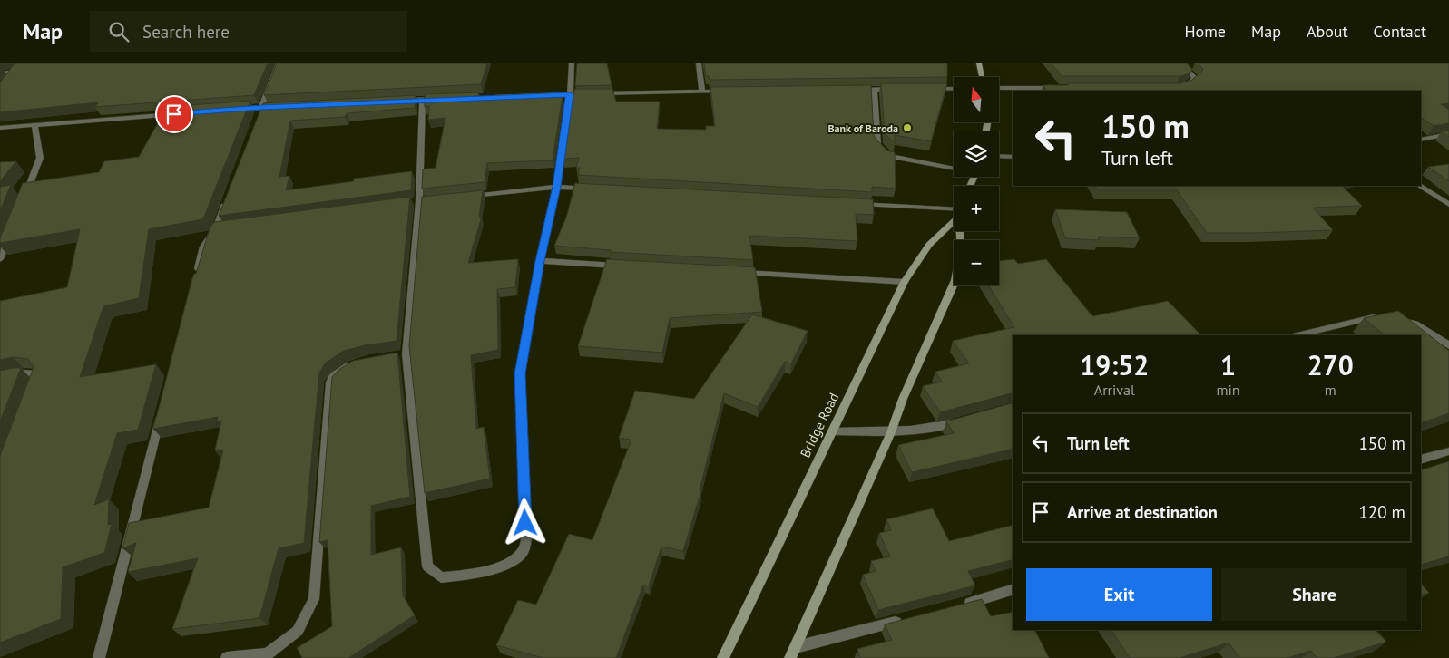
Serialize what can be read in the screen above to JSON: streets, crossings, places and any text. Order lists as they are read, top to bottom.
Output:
{
  "streets": {
    "street": ["Bridge Road"]
  },
  "places": ["Bank of Baroda"],
  "north": "top",
  "page": {
    "header": "Map",
    "search": "Search here",
    "nav": [
      "Home",
      "Map",
      "About",
      "Contact"
    ],
    "map_buttons": ["+", "−"],
    "turn": ["150 m", "Turn left"],
    "eta": [
      "19:52",
      "Arrival",
      "1",
      "min",
      "270",
      "m"
    ],
    "list": [
      {
        "name": "Turn left",
        "value": "150 m"
      },
      {
        "name": "Arrive at destination",
        "value": "120 m"
      }
    ],
    "buttons": ["Exit", "Share"]
  }
}
